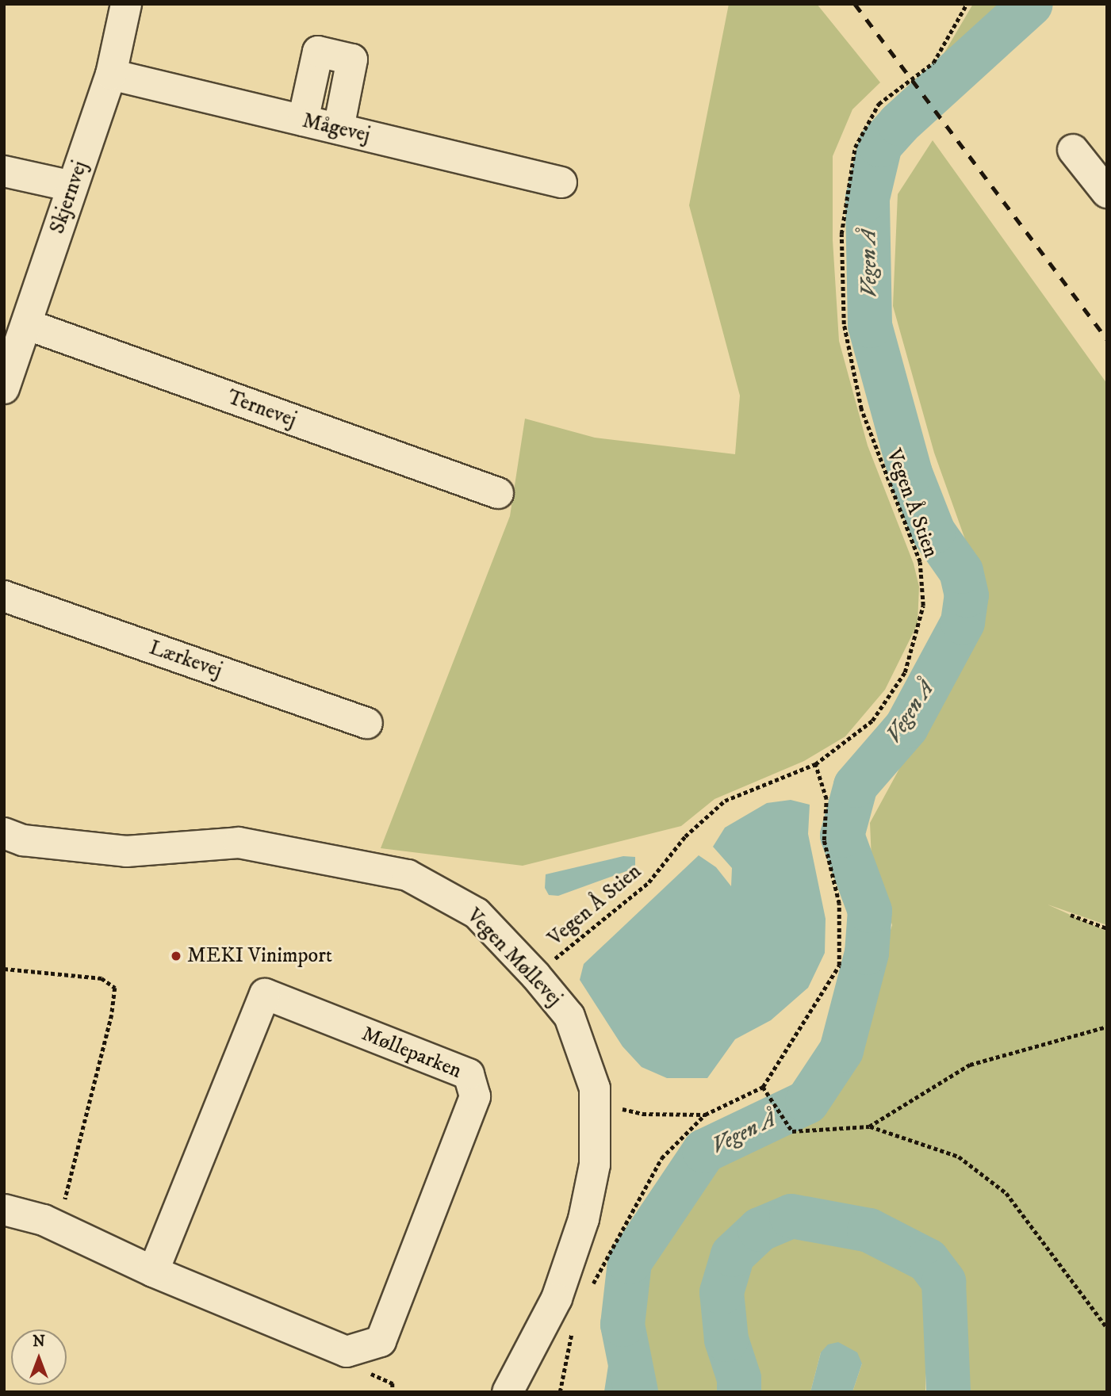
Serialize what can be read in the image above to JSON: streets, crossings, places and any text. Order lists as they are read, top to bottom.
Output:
{
  "streets": {
    "street": [
      "Mågevej",
      "Skjernvej",
      "Ternevej",
      "Lærkevej",
      "Vegen Møllevej",
      "Mølleparken"
    ],
    "path": ["Vegen Å Stien"]
  },
  "crossings": [
    ["Mågevej", "Skjernvej"],
    ["Skjernvej", "Ternevej"],
    ["Vegen Å Stien", "Vegen Møllevej"]
  ],
  "water": ["Vegen Å"],
  "places": ["MEKI Vinimport"],
  "north": "top"
}
